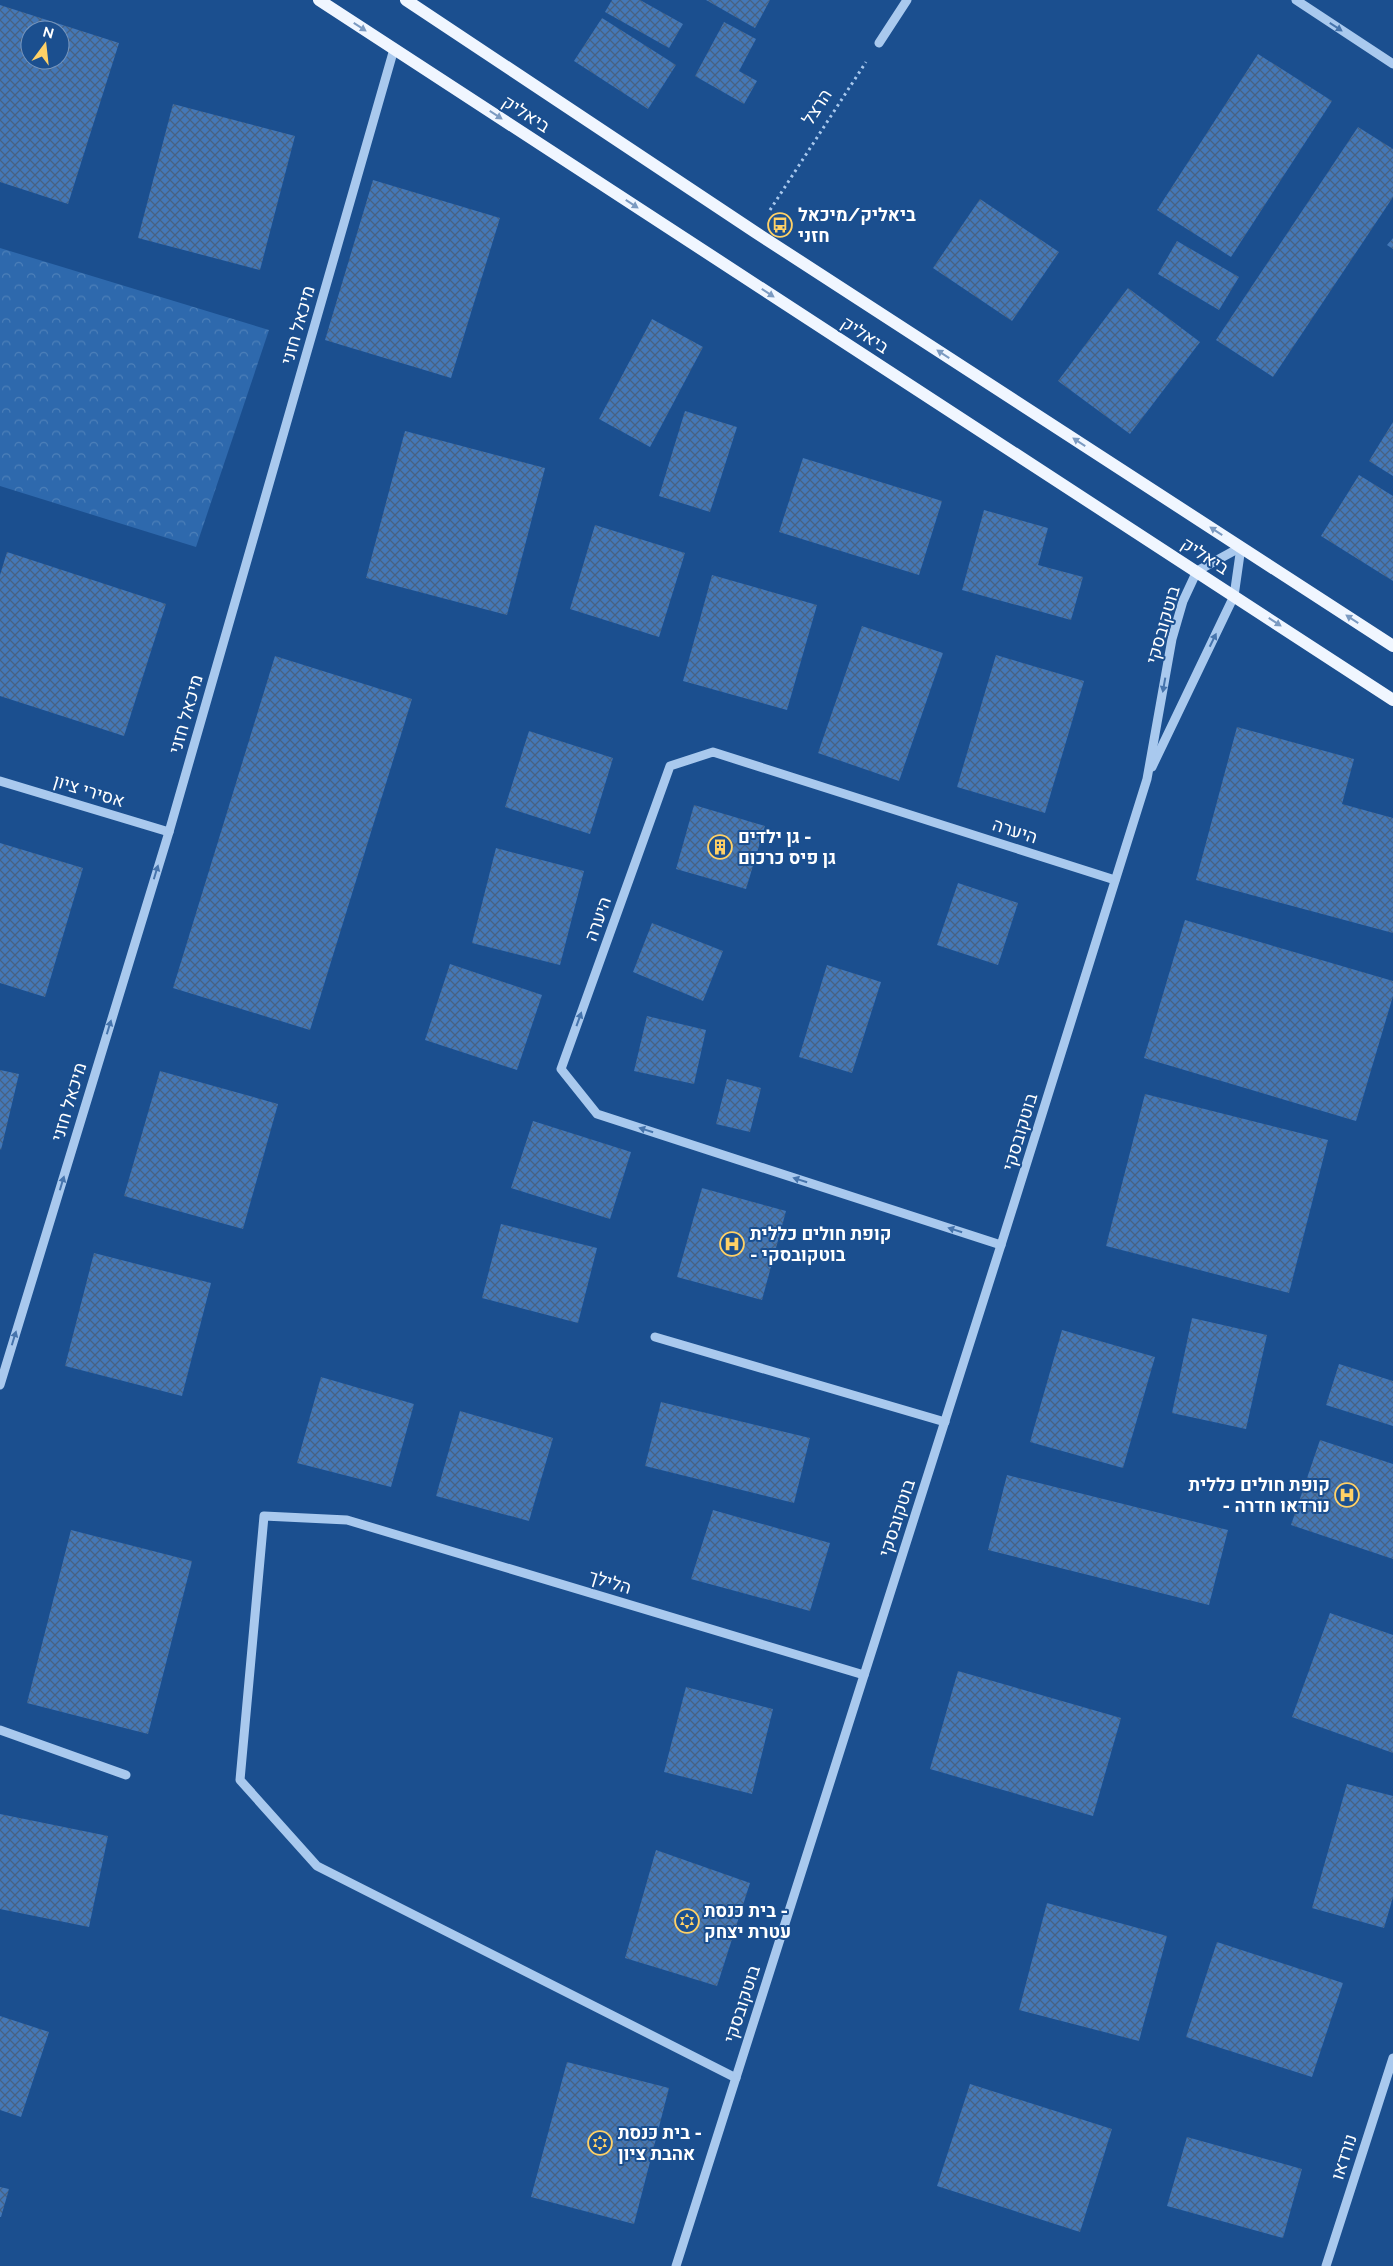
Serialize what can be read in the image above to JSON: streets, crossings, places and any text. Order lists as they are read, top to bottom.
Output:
{
  "streets": {
    "main road": ["ביאליק"],
    "street": [
      "מיכאל חזני",
      "בוטקובסקי",
      "אסירי ציון",
      "היערה",
      "הלילך",
      "נורדאו"
    ],
    "path": ["הרצל"]
  },
  "crossings": [
    ["הרצל", "ביאליק"],
    ["ביאליק", "מיכאל חזני"],
    ["ביאליק", "בוטקובסקי"],
    ["מיכאל חזני", "אסירי ציון"],
    ["בוטקובסקי", "היערה"],
    ["בוטקובסקי", "הלילך"]
  ],
  "one_way": ["מיכאל חזני"],
  "places": {
    "bus stop": ["ביאליק/מיכאל חזני"],
    "building": ["גן ילדים - גן פיס כרכום"],
    "hospital": ["קופת חולים כללית - בוטקובסקי", "קופת חולים כללית - נורדאו חדרה"],
    "synagogue": ["בית כנסת - עטרת יצחק", "בית כנסת - אהבת ציון"]
  },
  "north": "top"
}
